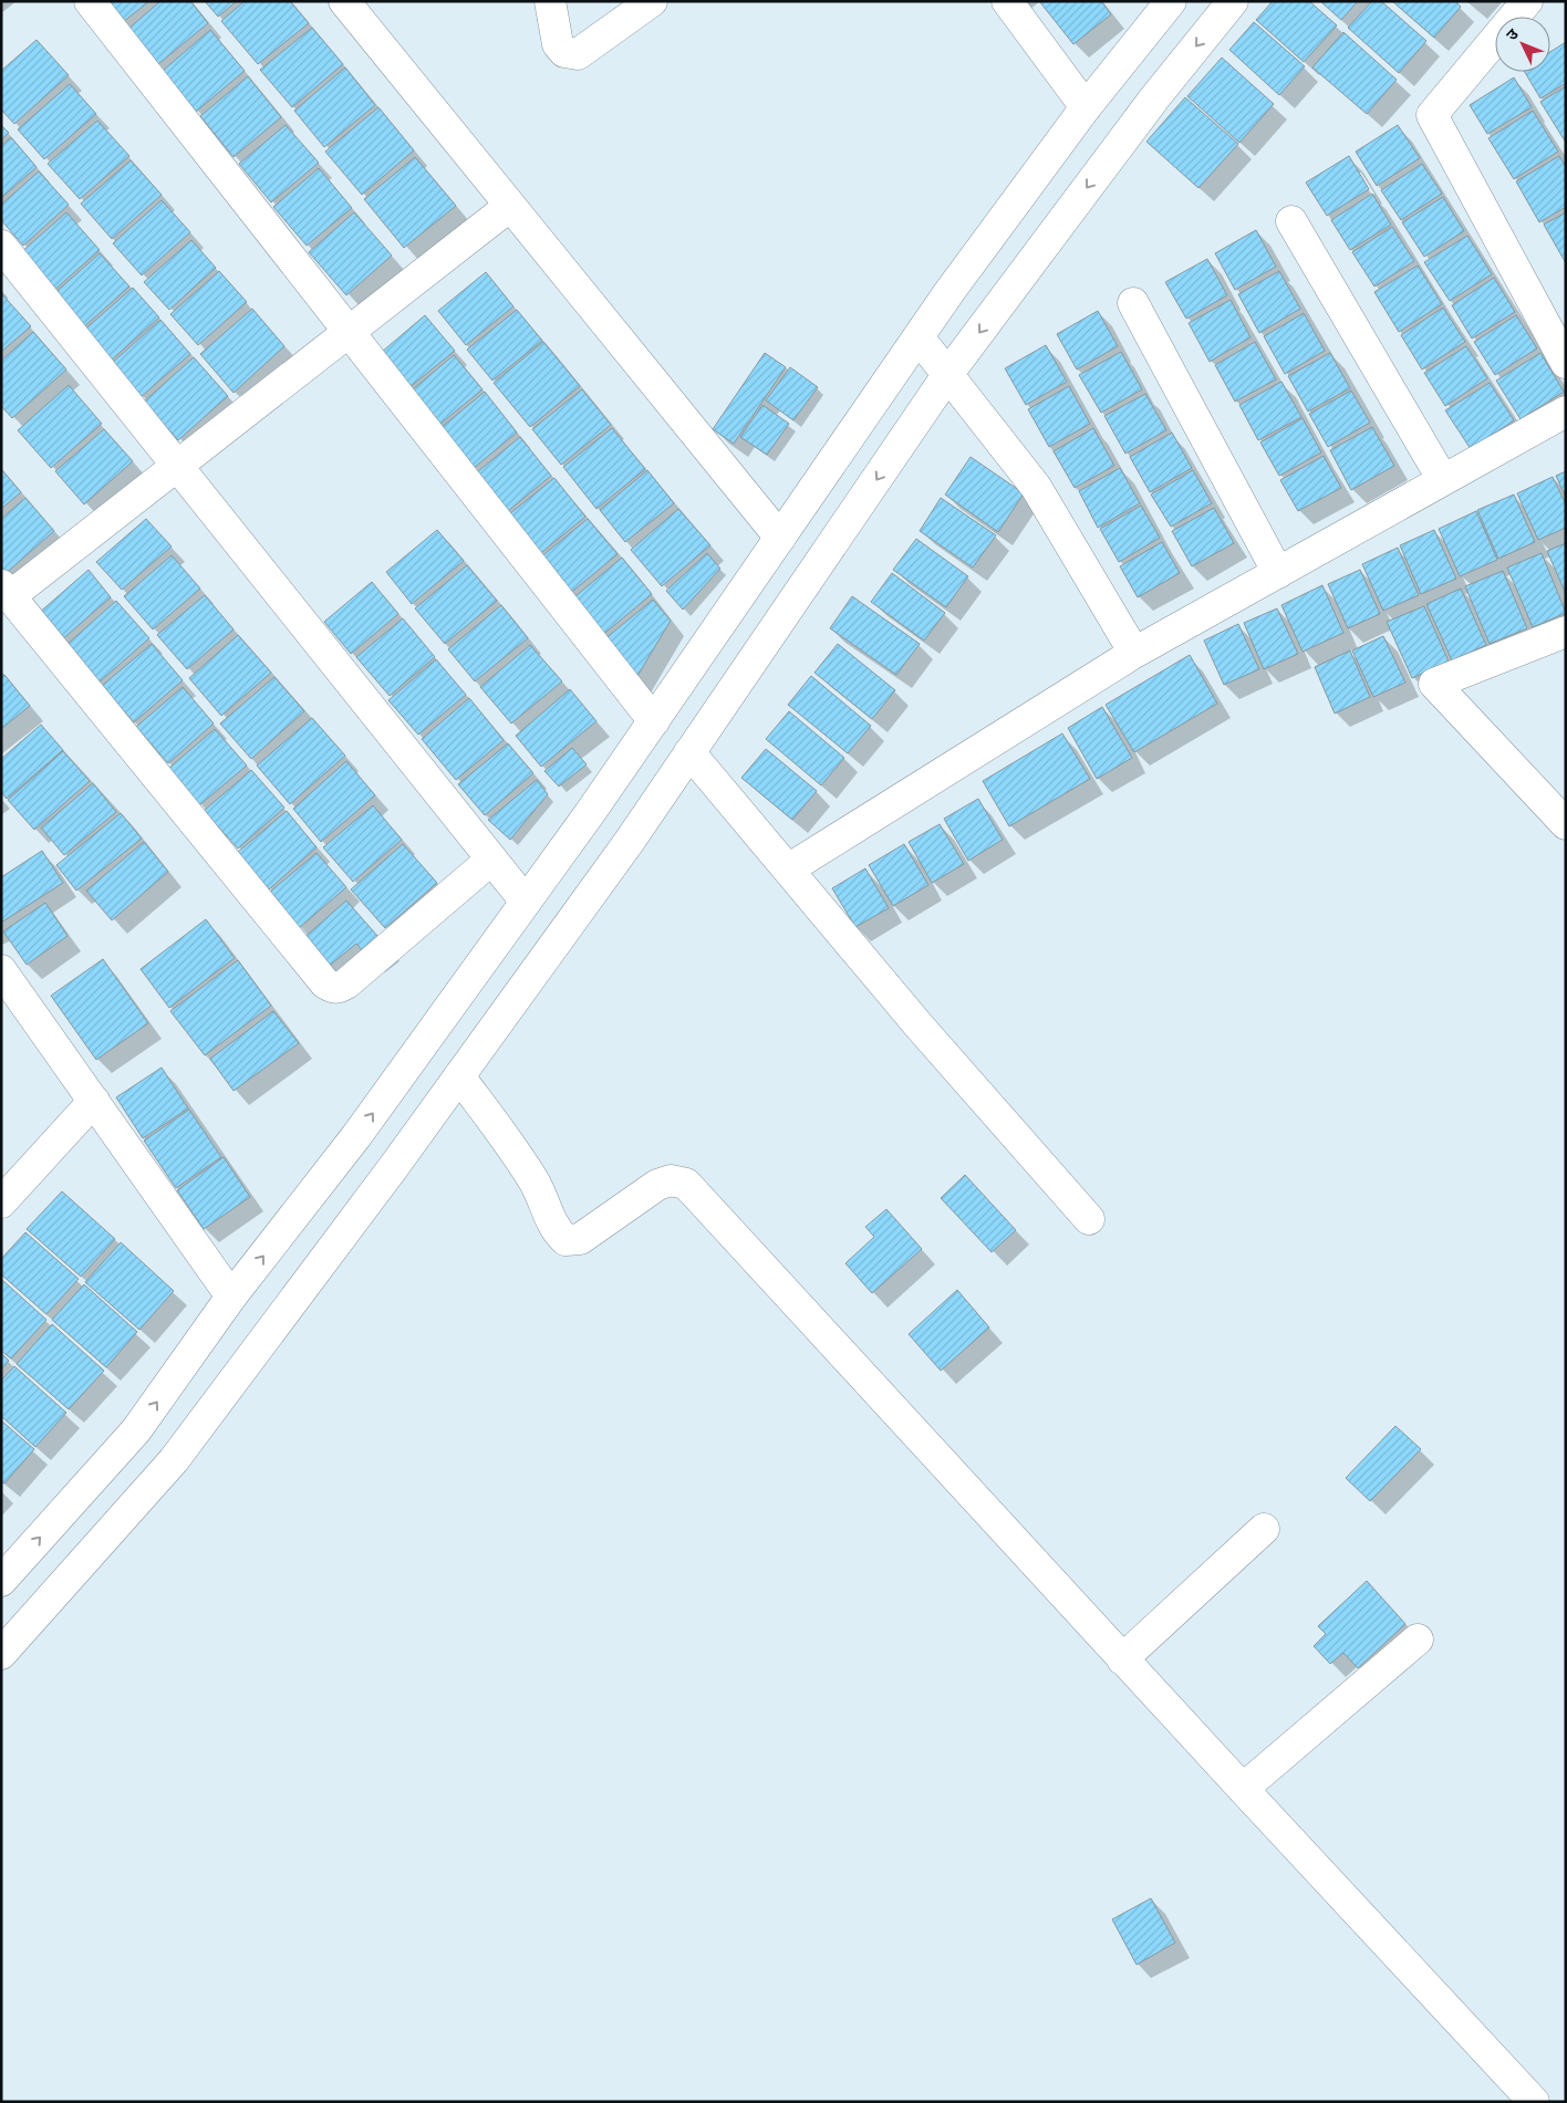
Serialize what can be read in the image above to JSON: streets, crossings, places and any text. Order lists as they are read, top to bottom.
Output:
{
  "north": "top left"
}
